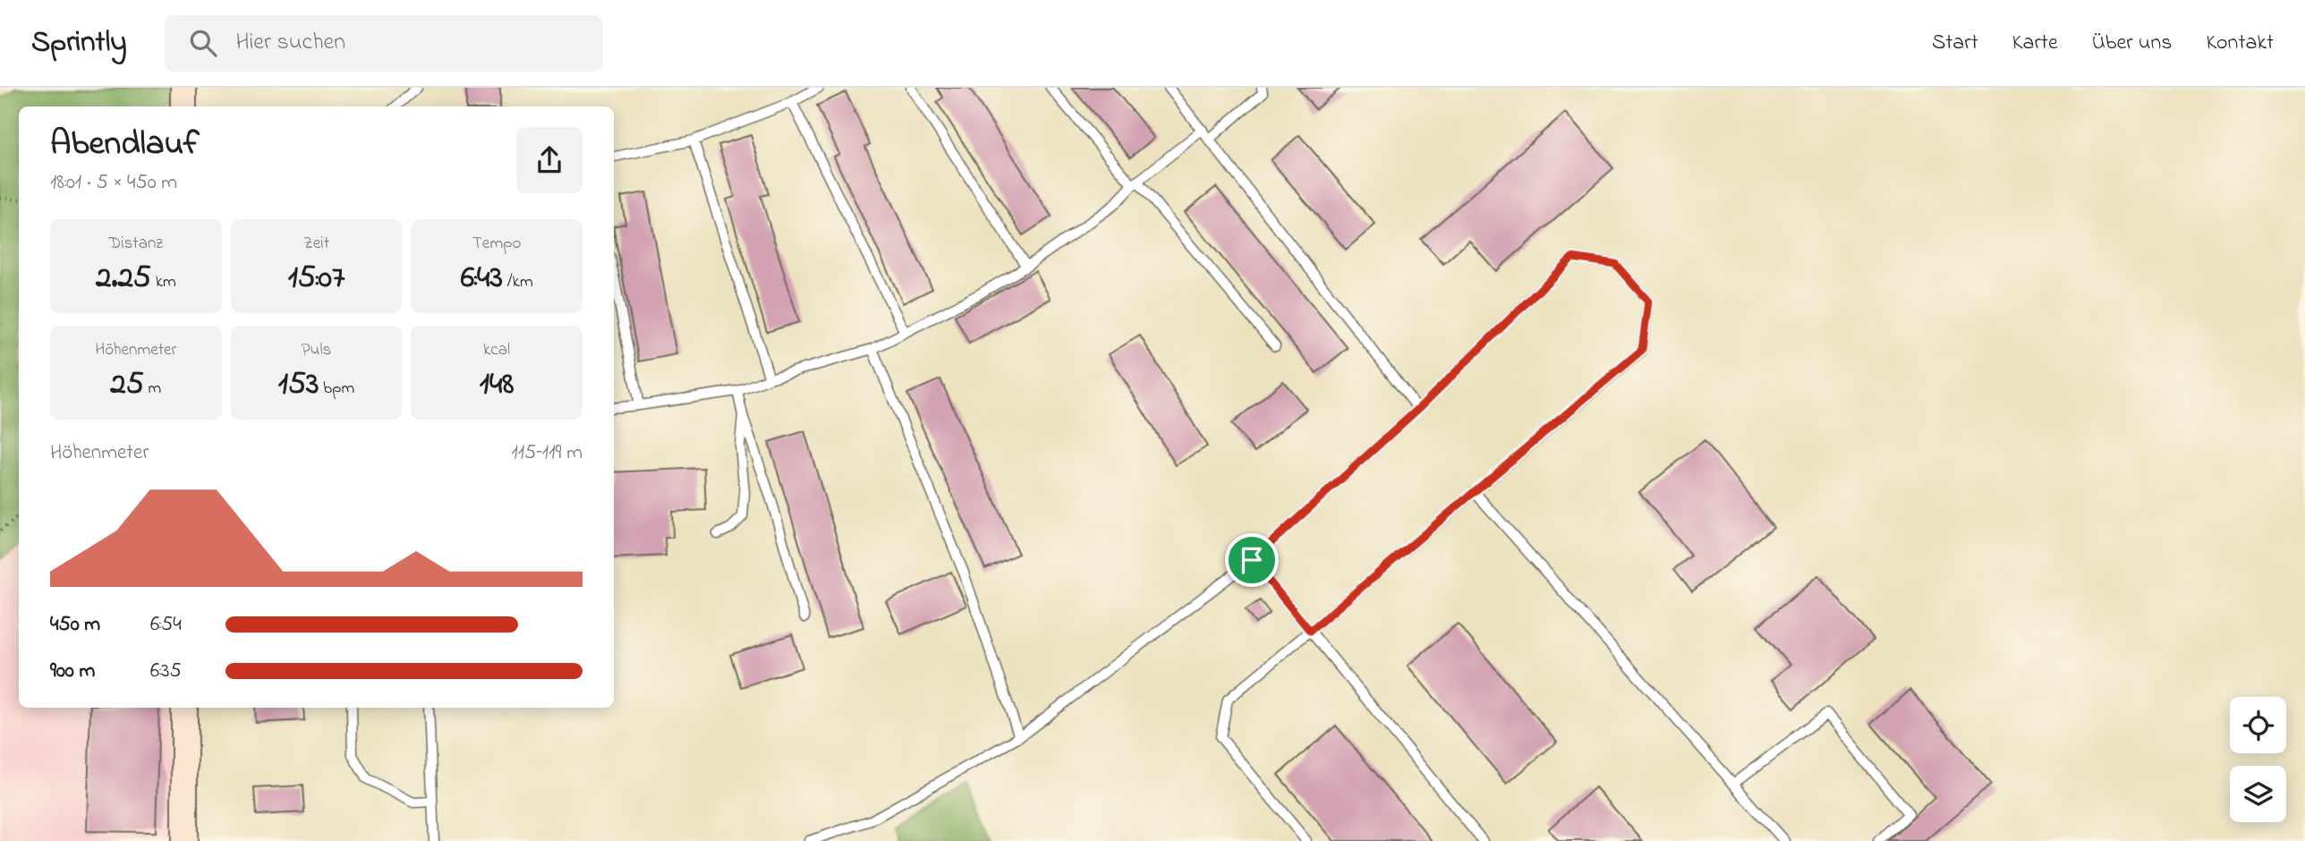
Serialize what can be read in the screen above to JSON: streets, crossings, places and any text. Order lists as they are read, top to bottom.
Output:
{
  "page": {
    "header": "Sprintly",
    "search": "Hier suchen",
    "nav": [
      "Start",
      "Karte",
      "Über uns",
      "Kontakt"
    ],
    "heading": ["Abendlauf", "18:01 · 5 × 450 m"],
    "stats": [
      ["Distanz", "2.25 km"],
      ["Zeit", "15:07"],
      ["Tempo", "6:43 /km"],
      ["Höhenmeter", "25 m"],
      ["Puls", "153 bpm"],
      ["kcal", "148"]
    ],
    "chart": ["Höhenmeter", "115–119 m"],
    "list": [
      {
        "name": "450 m",
        "note": "6:54"
      },
      {
        "name": "900 m",
        "note": "6:35"
      }
    ]
  }
}
